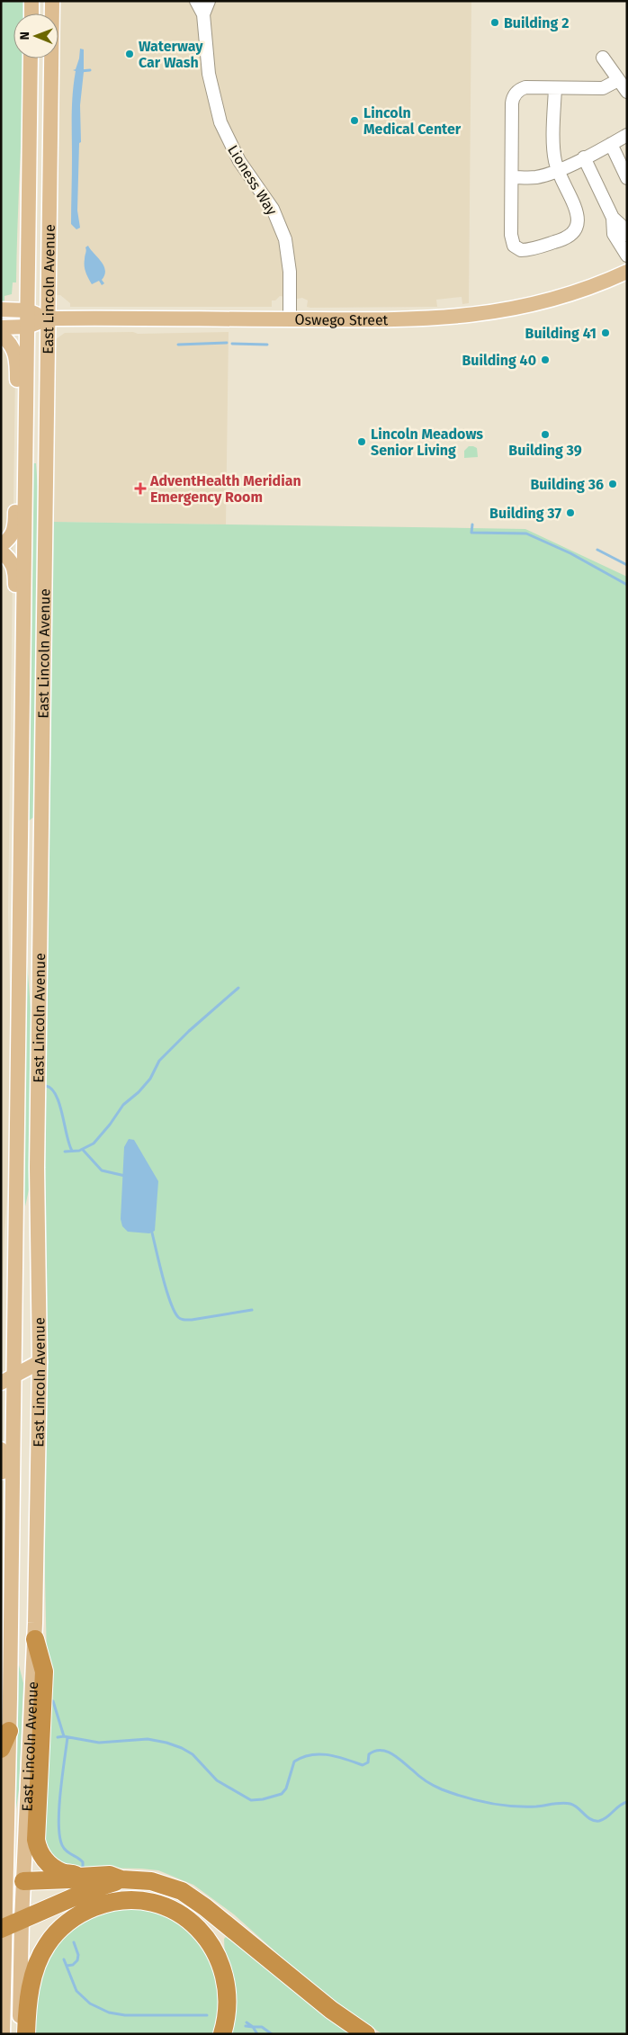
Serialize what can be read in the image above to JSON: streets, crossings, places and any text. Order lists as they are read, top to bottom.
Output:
{
  "streets": {
    "main road": ["East Lincoln Avenue", "Oswego Street"],
    "street": ["Lioness Way"]
  },
  "crossings": [
    ["Lioness Way", "Oswego Street"],
    ["East Lincoln Avenue", "Oswego Street"]
  ],
  "places": {
    "other": [
      "Building 2",
      "Waterway Car Wash",
      "Lincoln Medical Center",
      "Building 41",
      "Building 40",
      "Building 39",
      "Lincoln Meadows Senior Living",
      "Building 36",
      "Building 37"
    ],
    "health": ["AdventHealth Meridian Emergency Room"]
  },
  "north": "left"
}
